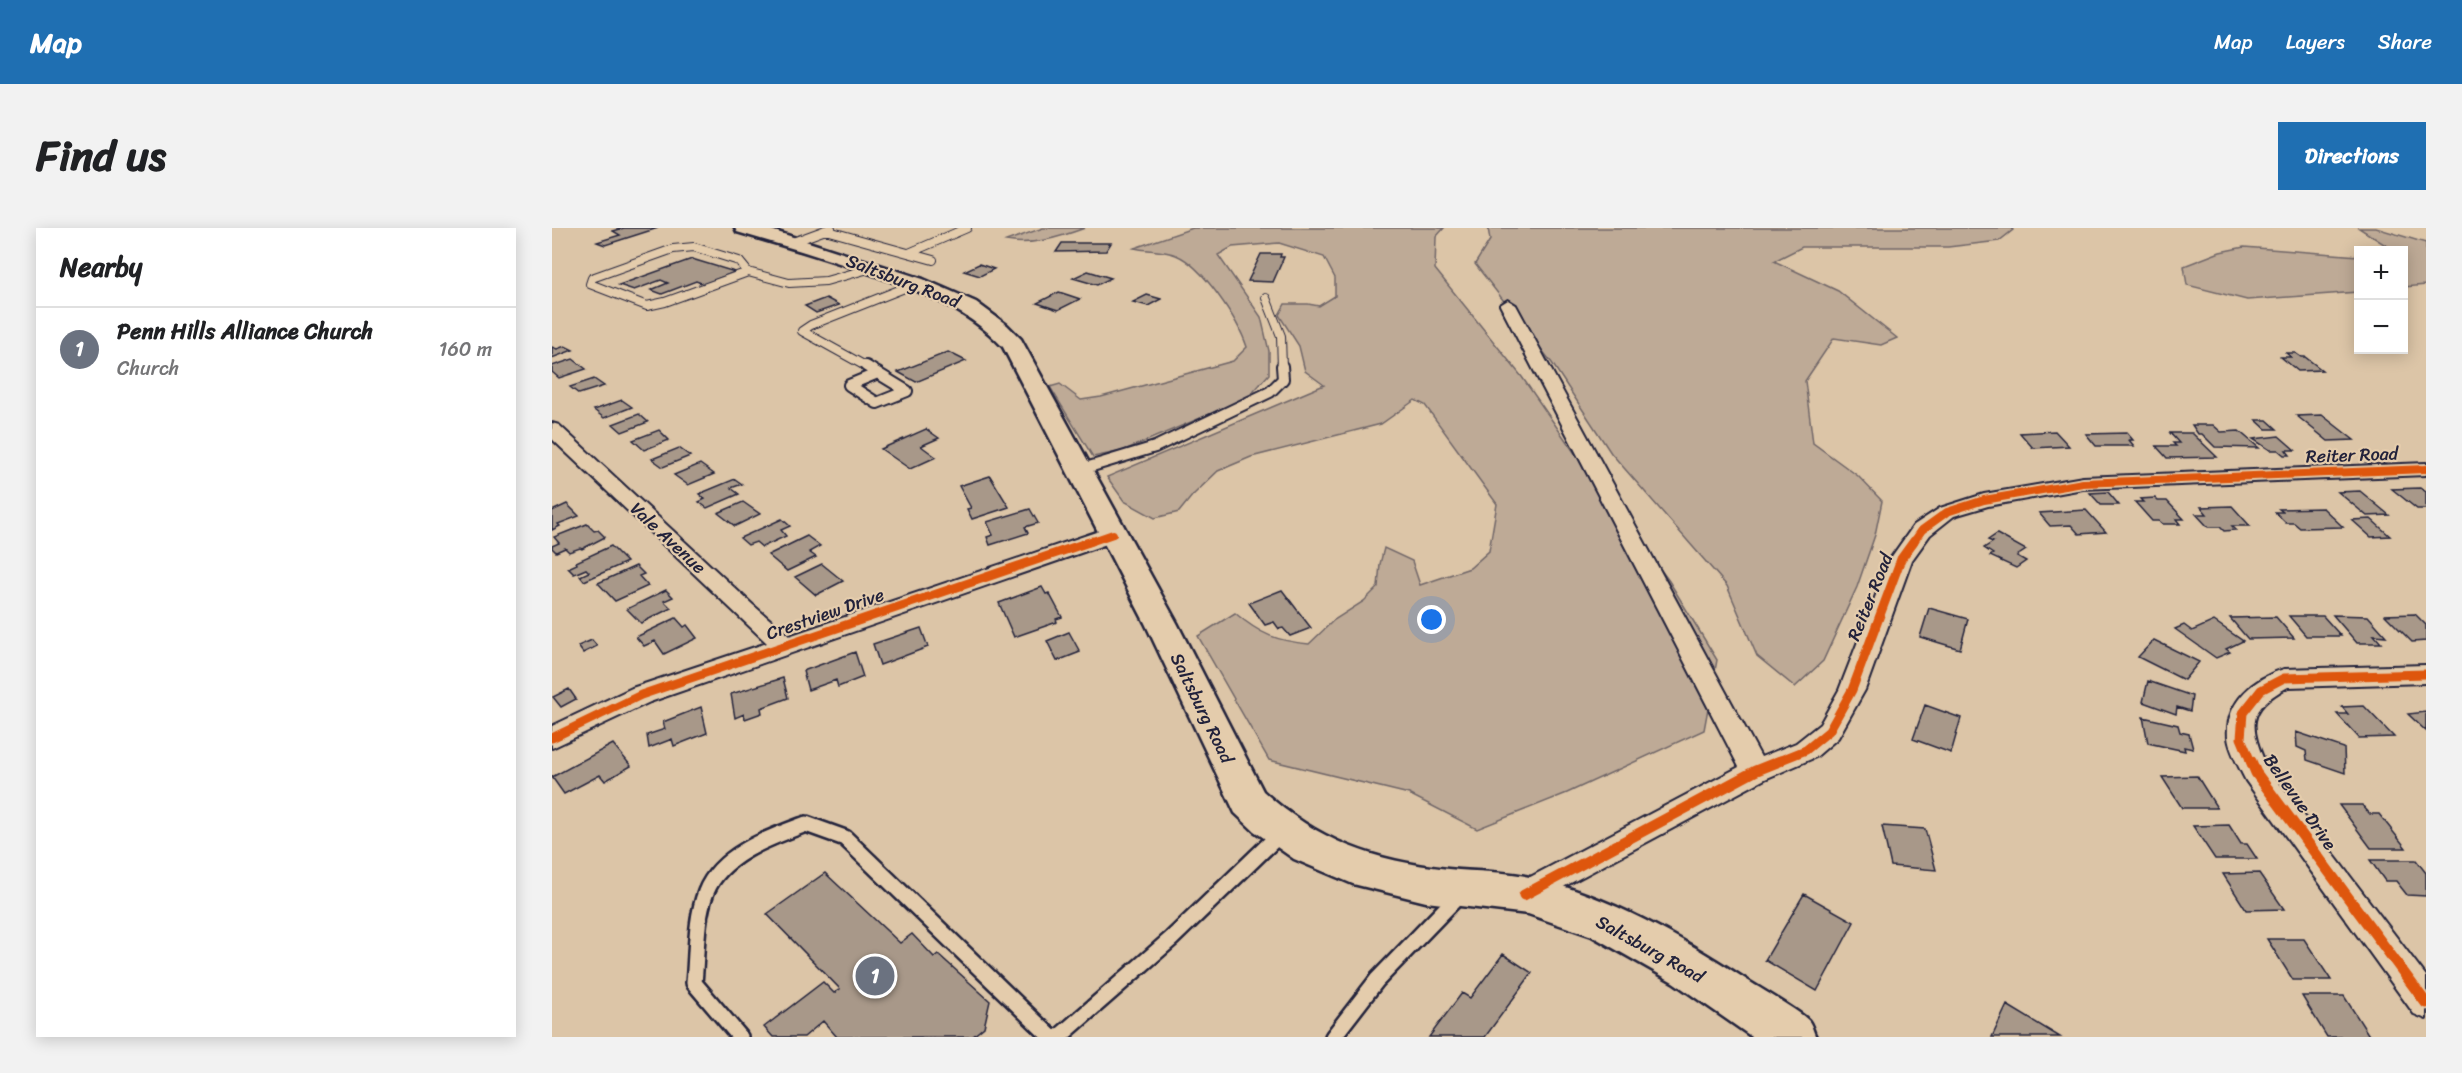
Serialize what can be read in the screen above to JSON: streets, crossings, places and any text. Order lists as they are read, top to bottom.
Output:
{
  "streets": {
    "main road": ["Saltsburg Road"],
    "street": [
      "Reiter Road",
      "Vale Avenue",
      "Crestview Drive",
      "Bellevue Drive"
    ]
  },
  "crossings": [
    ["Saltsburg Road", "Reiter Road"],
    ["Saltsburg Road", "Crestview Drive"],
    ["Vale Avenue", "Crestview Drive"]
  ],
  "page": {
    "header": "Map",
    "nav": ["Map", "Layers", "Share"],
    "title": "Find us",
    "buttons": "Directions",
    "heading": "Nearby",
    "map_buttons": ["+", "−"],
    "list": [
      {
        "mark": "1",
        "name": "Penn Hills Alliance Church",
        "note": "Church",
        "value": "160 m"
      }
    ],
    "pins": "1"
  }
}
